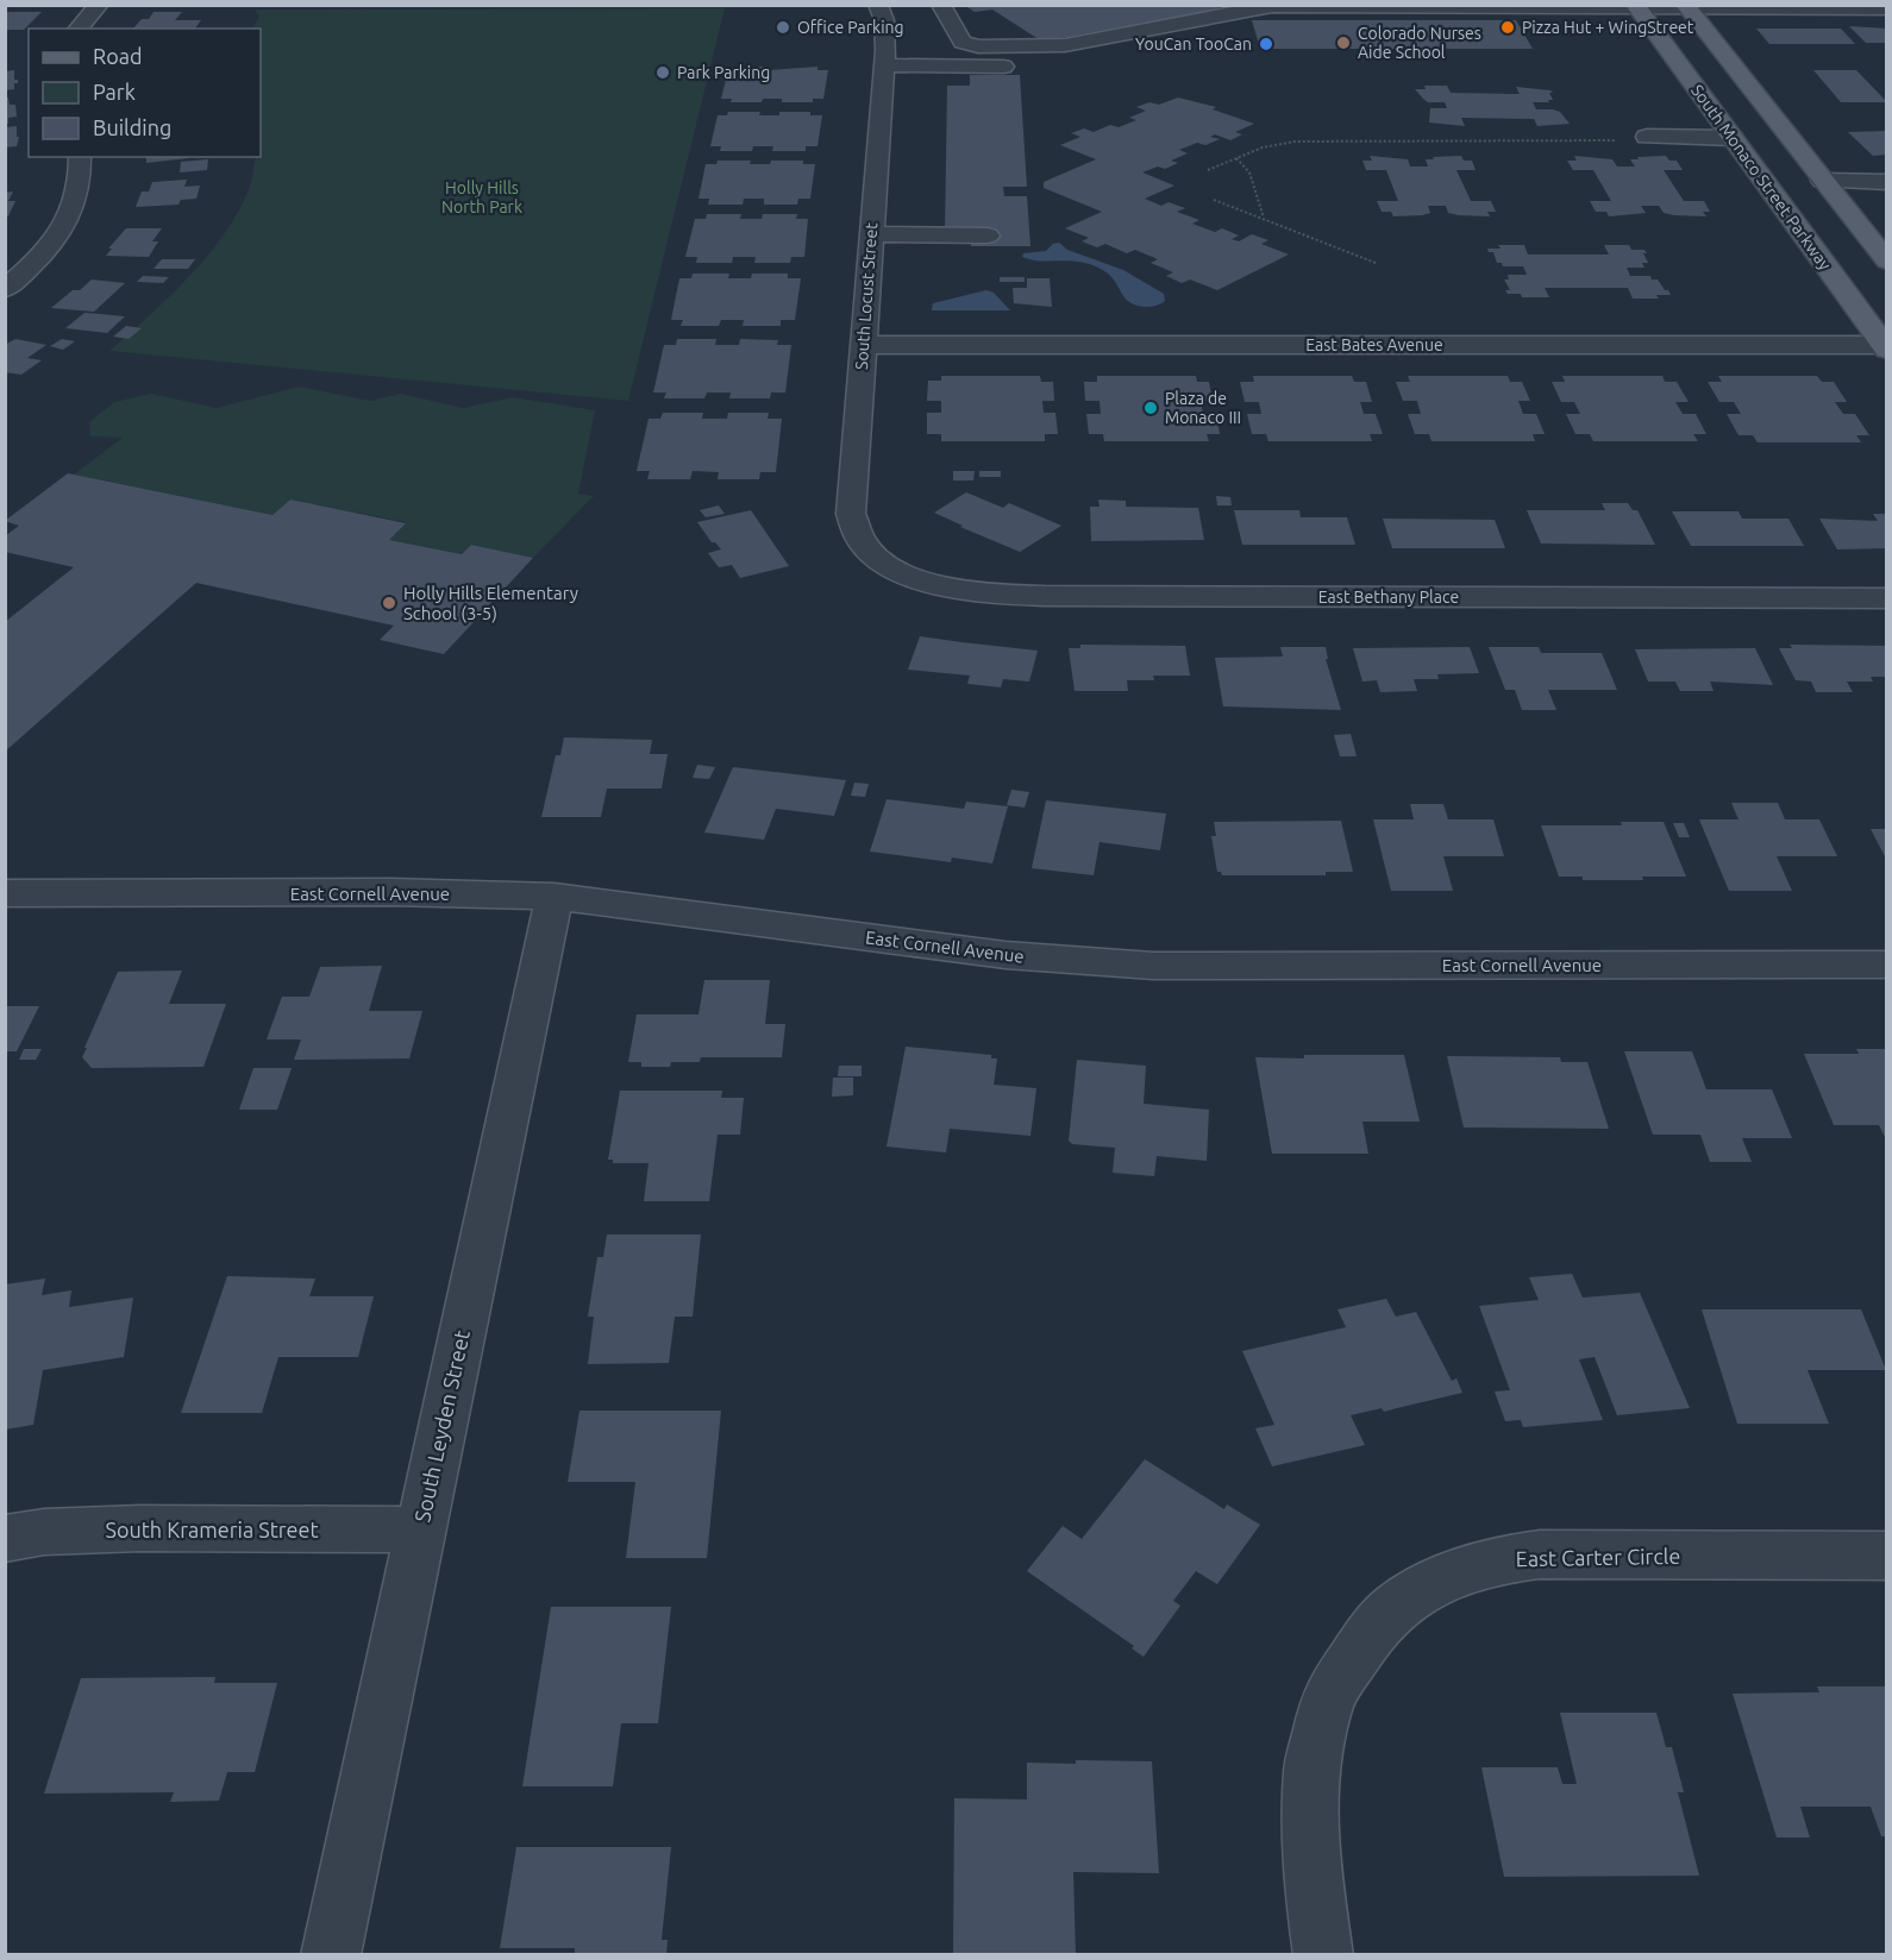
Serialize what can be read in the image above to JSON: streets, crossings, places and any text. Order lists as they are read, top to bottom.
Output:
{
  "streets": {
    "main road": ["South Monaco Street Parkway"],
    "street": [
      "South Locust Street",
      "East Bates Avenue",
      "East Bethany Place",
      "East Cornell Avenue",
      "South Leyden Street",
      "South Krameria Street",
      "East Carter Circle"
    ]
  },
  "crossings": [
    ["South Monaco Street Parkway", "East Bates Avenue"],
    ["South Locust Street", "East Bates Avenue"],
    ["South Locust Street", "East Bethany Place"],
    ["East Cornell Avenue", "South Leyden Street"],
    ["South Leyden Street", "South Krameria Street"]
  ],
  "parks": ["Holly Hills North Park"],
  "places": [
    "Office Parking",
    "Pizza Hut + WingStreet",
    "Colorado Nurses Aide School",
    "YouCan TooCan",
    "Park Parking",
    "Plaza de Monaco III",
    "Holly Hills Elementary School (3-5)"
  ],
  "legend": ["Road", "Park", "Building"]
}
